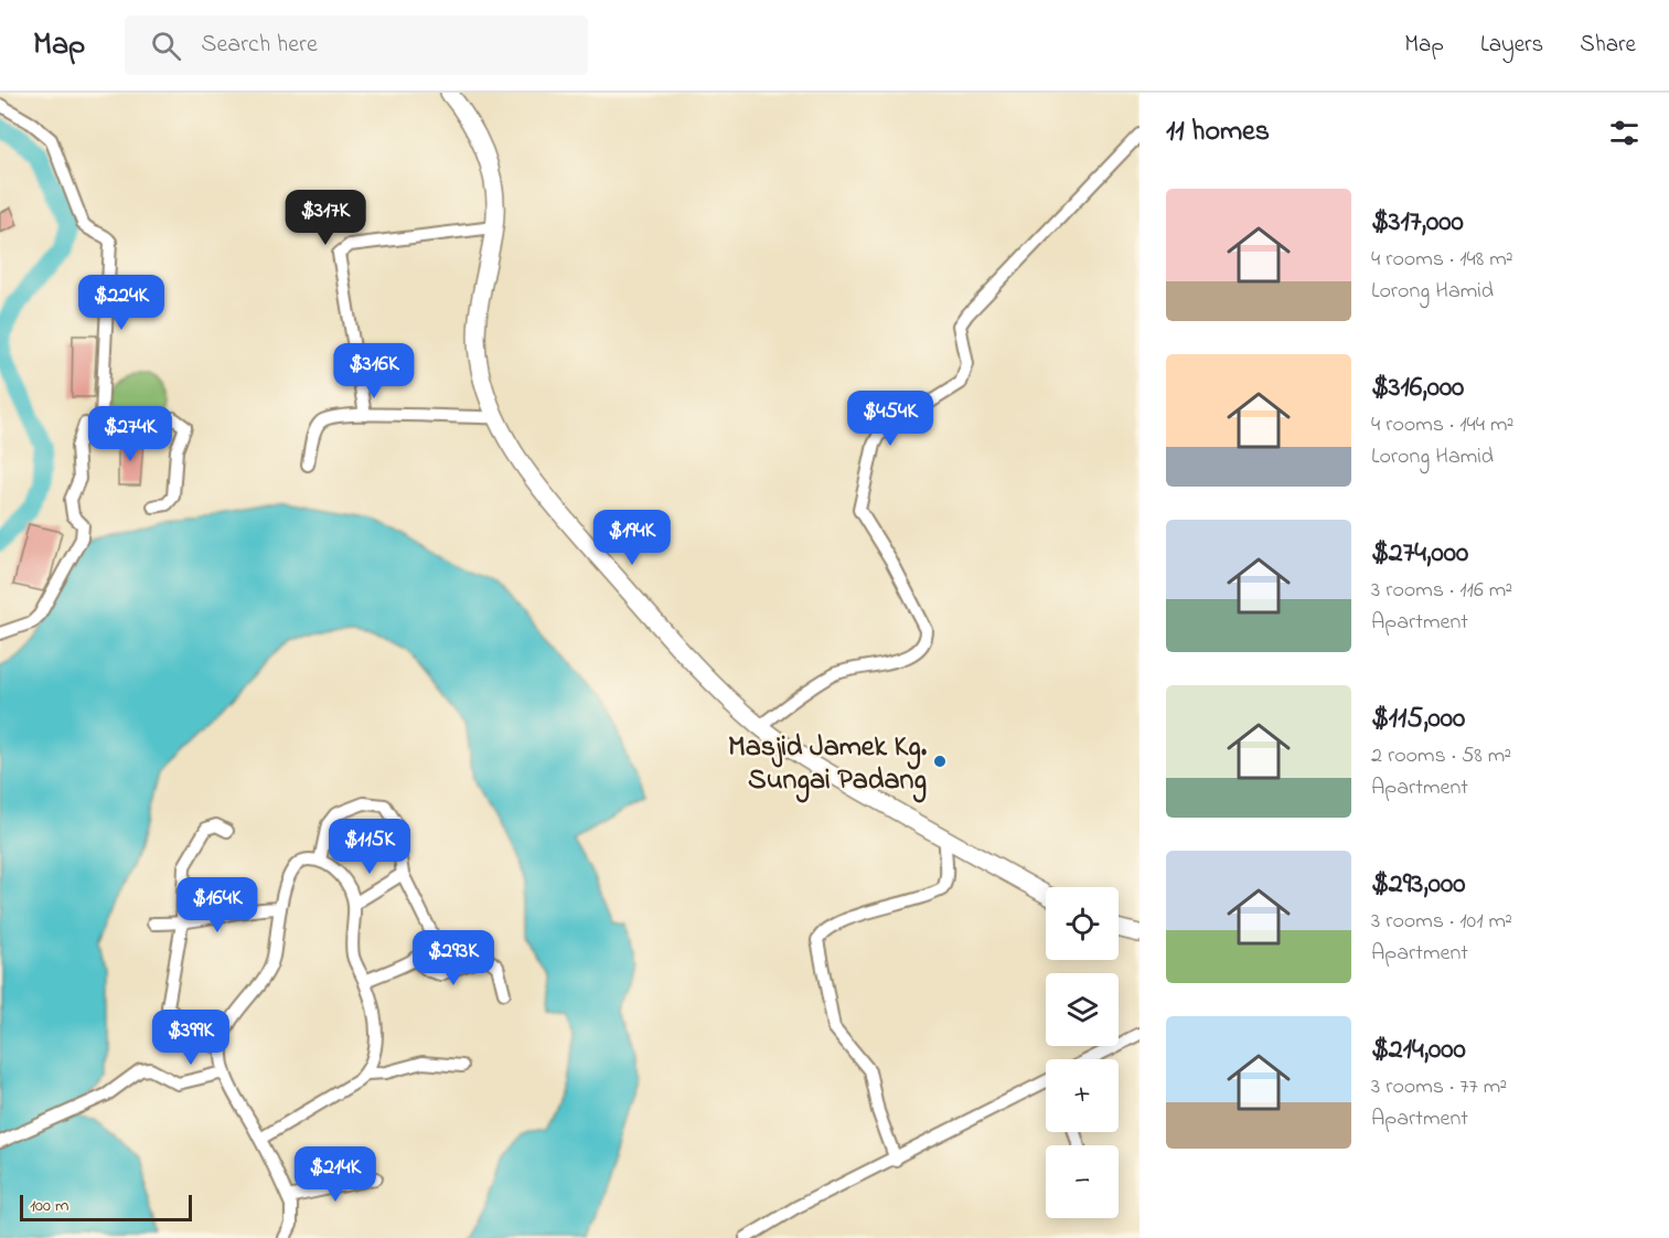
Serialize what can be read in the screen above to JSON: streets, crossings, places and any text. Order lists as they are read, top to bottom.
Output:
{
  "places": ["Masjid Jamek Kg. Sungai Padang"],
  "scale_bar": "100 m",
  "page": {
    "header": "Map",
    "search": "Search here",
    "nav": ["Map", "Layers", "Share"],
    "heading": "11 homes",
    "list": [
      {
        "name": "$317,000",
        "note": "4 rooms · 148 m² · Lorong Hamid"
      },
      {
        "name": "$316,000",
        "note": "4 rooms · 144 m² · Lorong Hamid"
      },
      {
        "name": "$274,000",
        "note": "3 rooms · 116 m² · Apartment"
      },
      {
        "name": "$115,000",
        "note": "2 rooms · 58 m² · Apartment"
      },
      {
        "name": "$293,000",
        "note": "3 rooms · 101 m² · Apartment"
      },
      {
        "name": "$214,000",
        "note": "3 rooms · 77 m² · Apartment"
      }
    ],
    "price": [
      "$317K",
      "$224K",
      "$316K",
      "$454K",
      "$274K",
      "$194K",
      "$115K",
      "$164K",
      "$293K",
      "$399K",
      "$214K"
    ],
    "map_buttons": ["+", "−"],
    "scale": "100 m"
  }
}
